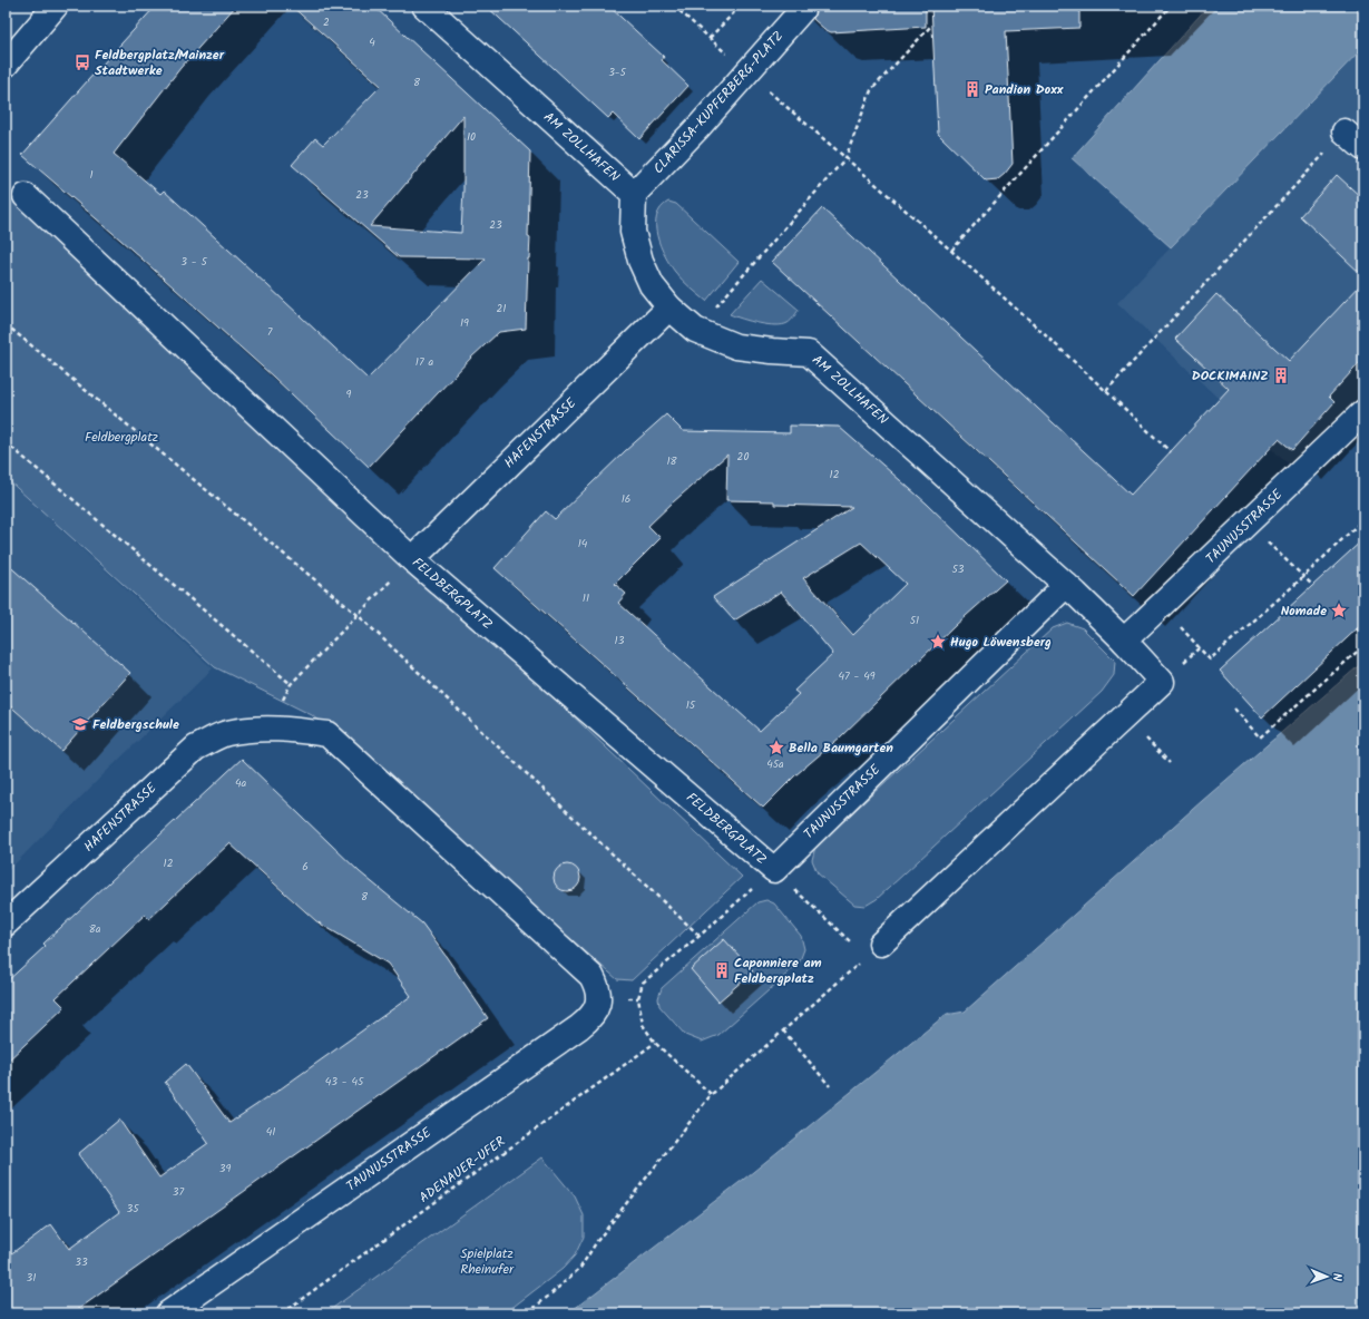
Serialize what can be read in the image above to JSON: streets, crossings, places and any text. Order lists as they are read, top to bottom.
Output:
{
  "streets": {
    "street": [
      "CLARISSA-KUPFERBERG-PLATZ",
      "AM ZOLLHAFEN",
      "HAFENSTRASSE",
      "TAUNUSSTRASSE",
      "FELDBERGPLATZ"
    ],
    "path": ["ADENAUER-UFER"]
  },
  "crossings": [
    ["CLARISSA-KUPFERBERG-PLATZ", "AM ZOLLHAFEN"],
    ["AM ZOLLHAFEN", "HAFENSTRASSE"],
    ["AM ZOLLHAFEN", "TAUNUSSTRASSE"],
    ["HAFENSTRASSE", "TAUNUSSTRASSE"],
    ["HAFENSTRASSE", "FELDBERGPLATZ"],
    ["TAUNUSSTRASSE", "FELDBERGPLATZ"]
  ],
  "parks": ["Feldbergplatz", "Spielplatz Rheinufer"],
  "places": {
    "bus stop": ["Feldbergplatz/Mainzer Stadtwerke"],
    "building": ["Pandion Doxx", "DOCK1MAINZ", "Caponniere am Feldbergplatz"],
    "place": ["Nomade", "Hugo Löwensberg", "Bella Baumgarten"],
    "school or university": ["Feldbergschule"]
  },
  "house_numbers": [
    "2",
    "4",
    "3-5",
    "8",
    "10",
    "1",
    "23",
    "23",
    "3 - 5",
    "21",
    "19",
    "7",
    "17 a",
    "9",
    "20",
    "18",
    "12",
    "16",
    "14",
    "53",
    "11",
    "51",
    "13",
    "47 - 49",
    "15",
    "45a",
    "4a",
    "12",
    "6",
    "8",
    "8a",
    "43 - 45",
    "41",
    "39",
    "37",
    "35",
    "33",
    "31"
  ],
  "north": "right"
}
